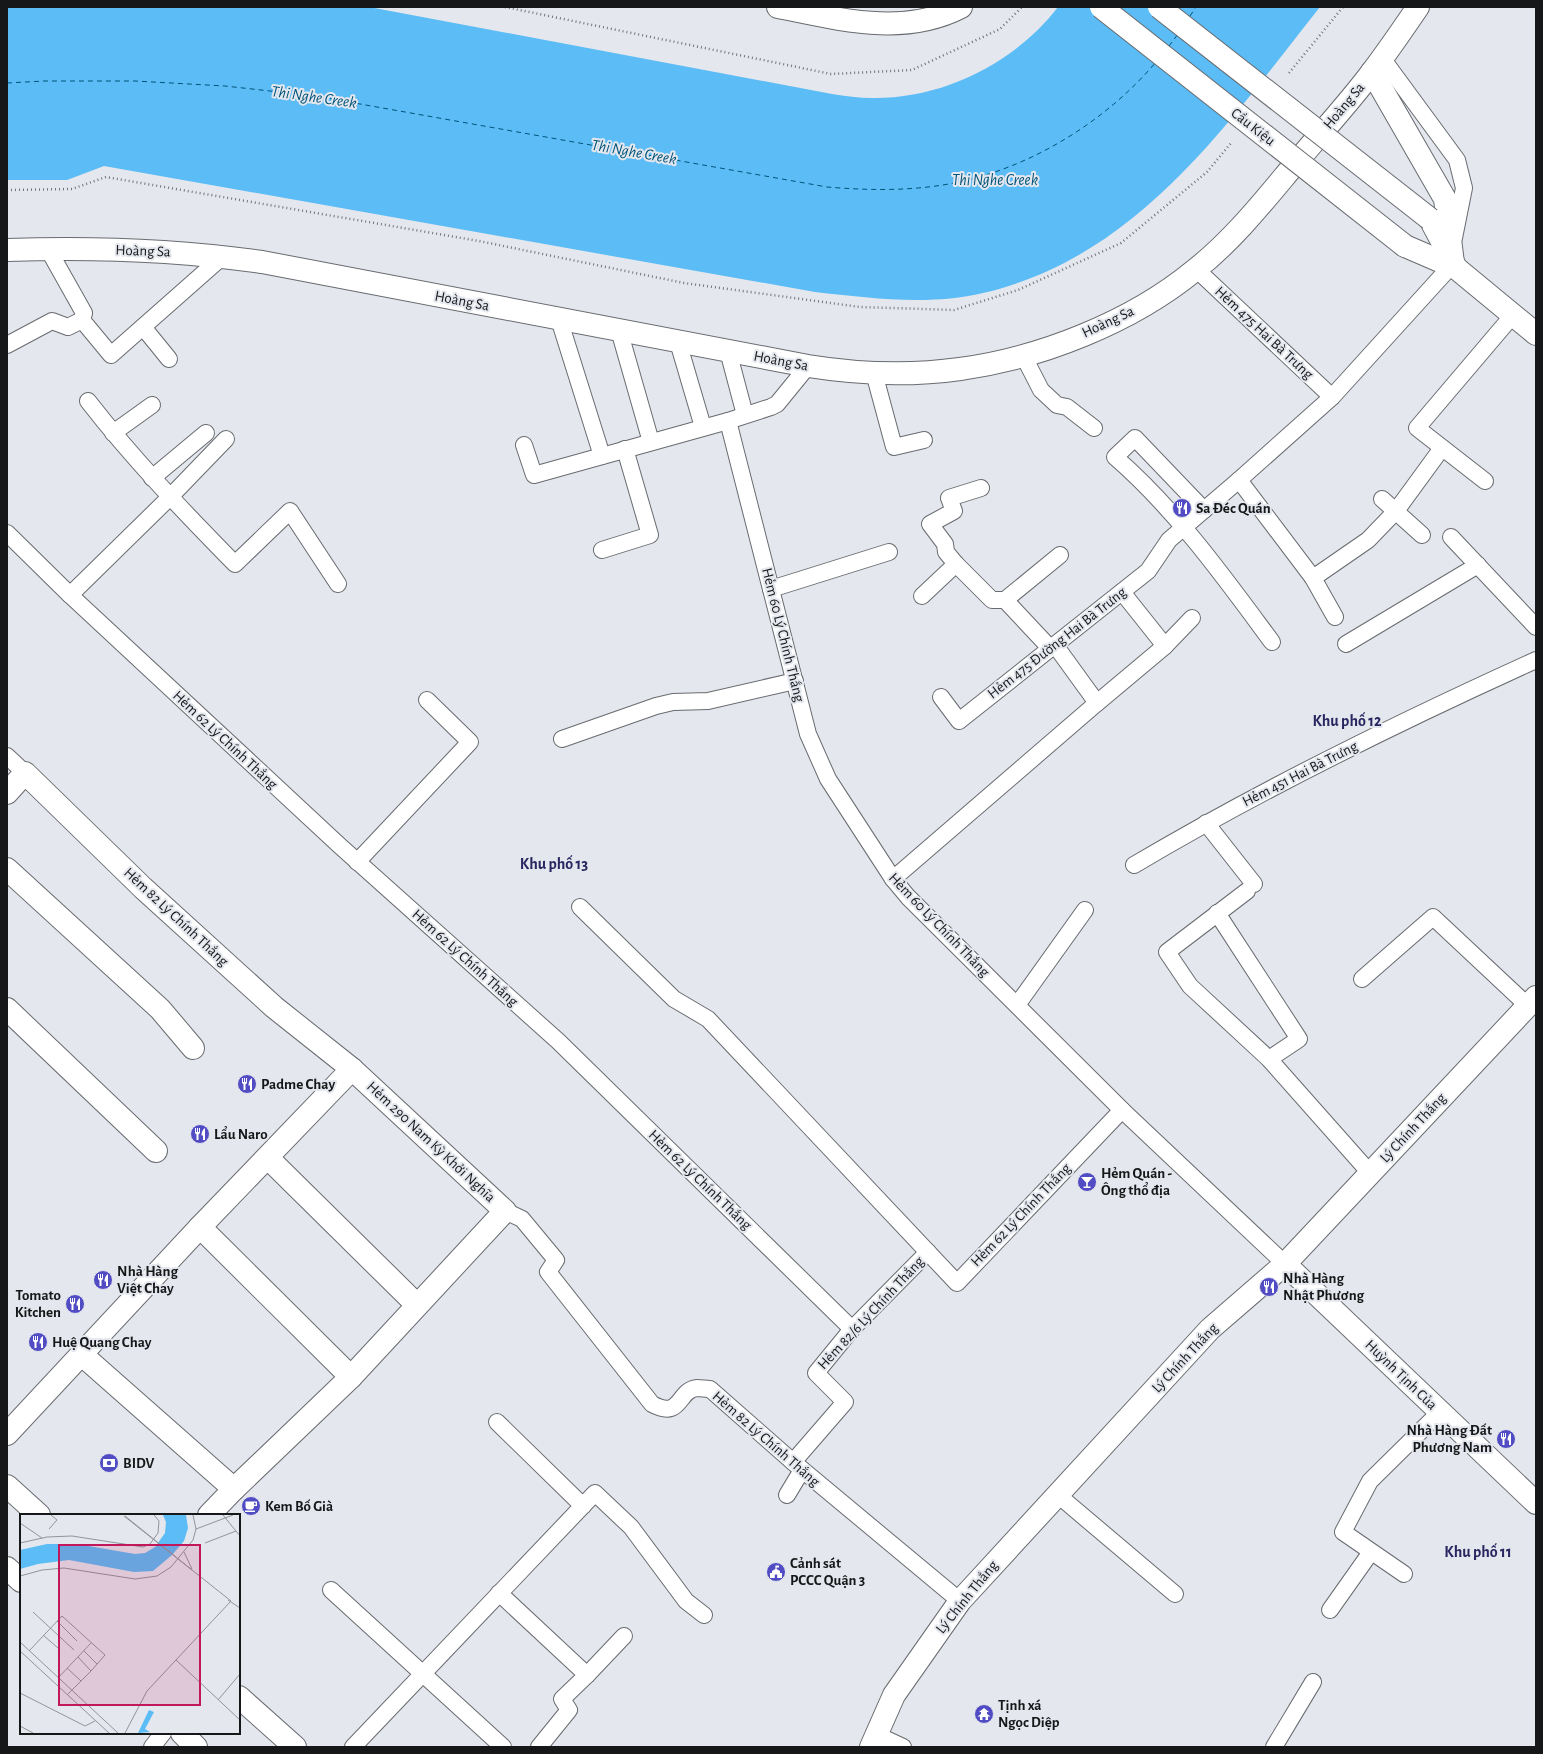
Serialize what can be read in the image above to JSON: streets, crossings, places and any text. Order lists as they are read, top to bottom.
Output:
{
  "streets": {
    "street": [
      "Hoàng Sa",
      "Cầu Kiệu",
      "Hẻm 82 Lý Chính Thắng",
      "Lý Chính Thắng",
      "Hẻm 290 Nam Kỳ Khởi Nghĩa",
      "Huỳnh Tịnh Của"
    ],
    "lane": [
      "Hẻm 475 Hai Bà Trưng",
      "Hẻm 60 Lý Chính Thắng",
      "Hẻm 475 Đường Hai Bà Trưng",
      "Hẻm 62 Lý Chính Thắng",
      "Hẻm 451 Hai Bà Trưng",
      "Hẻm 82/6 Lý Chính Thắng"
    ]
  },
  "crossings": [
    ["Hoàng Sa", "Hẻm 475 Hai Bà Trưng"],
    ["Hẻm 60 Lý Chính Thắng", "Hẻm 62 Lý Chính Thắng"],
    ["Hẻm 60 Lý Chính Thắng", "Lý Chính Thắng"],
    ["Hẻm 60 Lý Chính Thắng", "Huỳnh Tịnh Của"],
    ["Hẻm 62 Lý Chính Thắng", "Hẻm 82/6 Lý Chính Thắng"],
    ["Hẻm 82 Lý Chính Thắng", "Lý Chính Thắng"],
    ["Hẻm 82 Lý Chính Thắng", "Hẻm 290 Nam Kỳ Khởi Nghĩa"],
    ["Hẻm 82 Lý Chính Thắng", "Hẻm 82/6 Lý Chính Thắng"],
    ["Lý Chính Thắng", "Huỳnh Tịnh Của"]
  ],
  "districts": ["Khu phố 12", "Khu phố 13", "Khu phố 11"],
  "water": ["Thi Nghe Creek"],
  "places": {
    "restaurant": [
      "Sa Đéc Quán",
      "Padme Chay",
      "Lẩu Naro",
      "Nhà Hàng Việt Chay",
      "Nhà Hàng Nhật Phương",
      "Tomato Kitchen",
      "Huệ Quang Chay",
      "Nhà Hàng Đất Phương Nam"
    ],
    "bar": ["Hẻm Quán - Ông thổ địa"],
    "bank": ["BIDV"],
    "cafe": ["Kem Bố Già"],
    "public building": ["Cảnh sát PCCC Quận 3"],
    "temple": ["Tịnh xá Ngọc Diệp"]
  }
}
